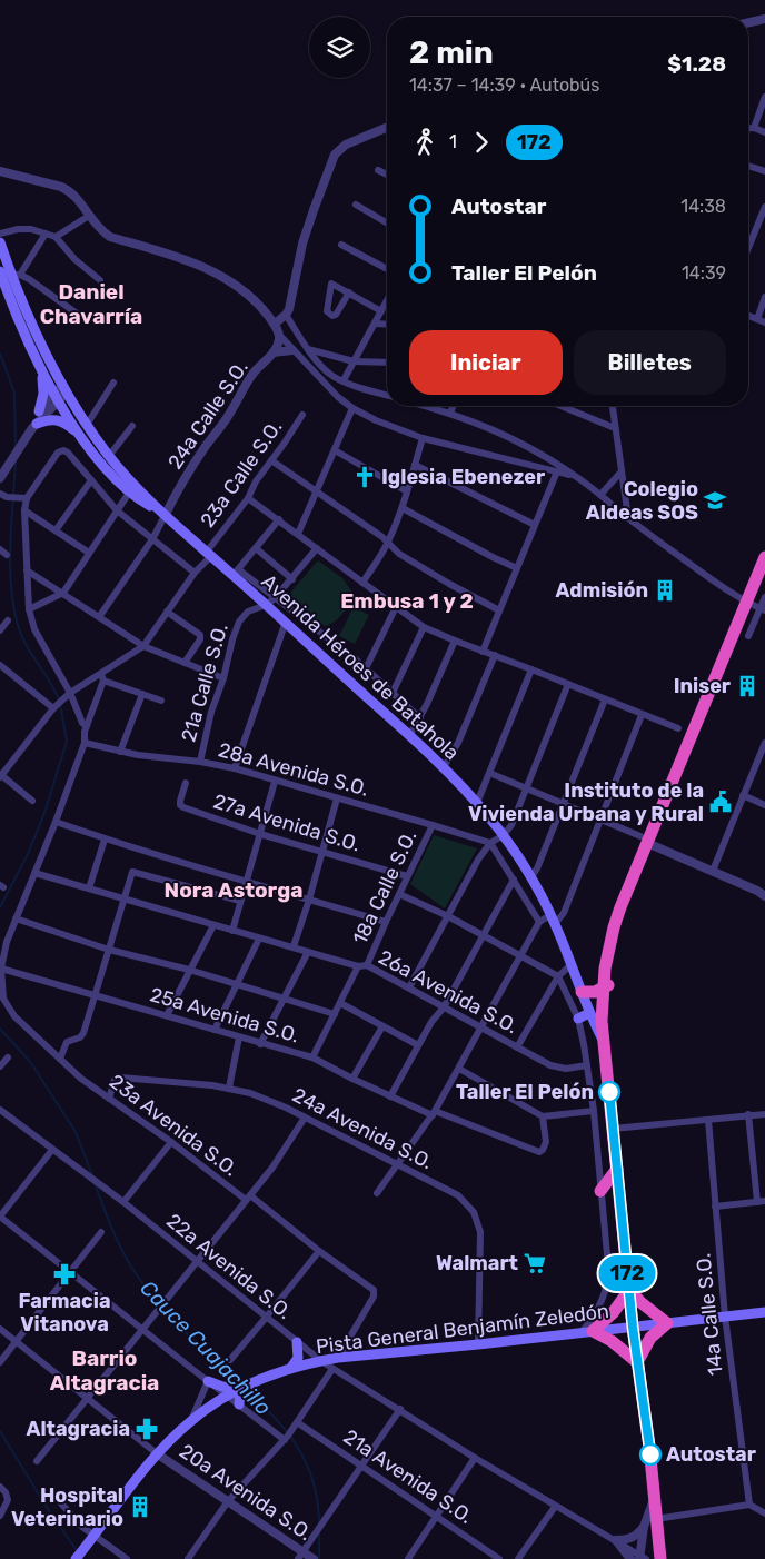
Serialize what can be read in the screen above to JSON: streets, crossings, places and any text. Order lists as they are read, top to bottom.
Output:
{
  "streets": {
    "main road": ["Avenida Héroes de Batahola", "Pista General Benjamín Zeledón"],
    "street": [
      "24a Calle S.O.",
      "23a Calle S.O.",
      "21a Calle S.O.",
      "28a Avenida S.O.",
      "27a Avenida S.O.",
      "18a Calle S.O.",
      "26a Avenida S.O.",
      "25a Avenida S.O.",
      "23a Avenida S.O.",
      "24a Avenida S.O.",
      "22a Avenida S.O.",
      "14a Calle S.O.",
      "21a Avenida S.O.",
      "20a Avenida S.O."
    ]
  },
  "crossings": [
    ["24a Calle S.O.", "Avenida Héroes de Batahola"],
    ["23a Calle S.O.", "Avenida Héroes de Batahola"],
    ["Avenida Héroes de Batahola", "21a Calle S.O."],
    ["21a Calle S.O.", "28a Avenida S.O."],
    ["28a Avenida S.O.", "18a Calle S.O."],
    ["28a Avenida S.O.", "23a Avenida S.O."],
    ["27a Avenida S.O.", "18a Calle S.O."],
    ["18a Calle S.O.", "26a Avenida S.O."],
    ["18a Calle S.O.", "25a Avenida S.O."],
    ["26a Avenida S.O.", "23a Avenida S.O."],
    ["25a Avenida S.O.", "23a Avenida S.O."],
    ["23a Avenida S.O.", "24a Avenida S.O."],
    ["24a Avenida S.O.", "Pista General Benjamín Zeledón"],
    ["22a Avenida S.O.", "Pista General Benjamín Zeledón"],
    ["14a Calle S.O.", "Pista General Benjamín Zeledón"],
    ["Pista General Benjamín Zeledón", "20a Avenida S.O."]
  ],
  "districts": [
    "Daniel Chavarría",
    "Embusa 1 y 2",
    "Nora Astorga",
    "Barrio Altagracia"
  ],
  "water": ["Cauce Cuajachillo"],
  "places": {
    "church": ["Iglesia Ebenezer"],
    "school or university": ["Colegio Aldeas SOS"],
    "building": ["Admisión", "Iniser", "Hospital Veterinario"],
    "public building": ["Instituto de la Vivienda Urbana y Rural"],
    "other": ["Taller El Pelón", "Autostar"],
    "supermarket": ["Walmart"],
    "pharmacy": ["Farmacia Vitanova", "Altagracia"]
  },
  "lines": ["bus line 172"],
  "page": {
    "on_map": "172",
    "heading": ["2 min", "14:37 – 14:39 · Autobús", "$1.28"],
    "legs": ["1", "172"],
    "list": [
      {
        "name": "Autostar",
        "value": "14:38"
      },
      {
        "name": "Taller El Pelón",
        "value": "14:39"
      }
    ],
    "buttons": ["Iniciar", "Billetes"]
  }
}
